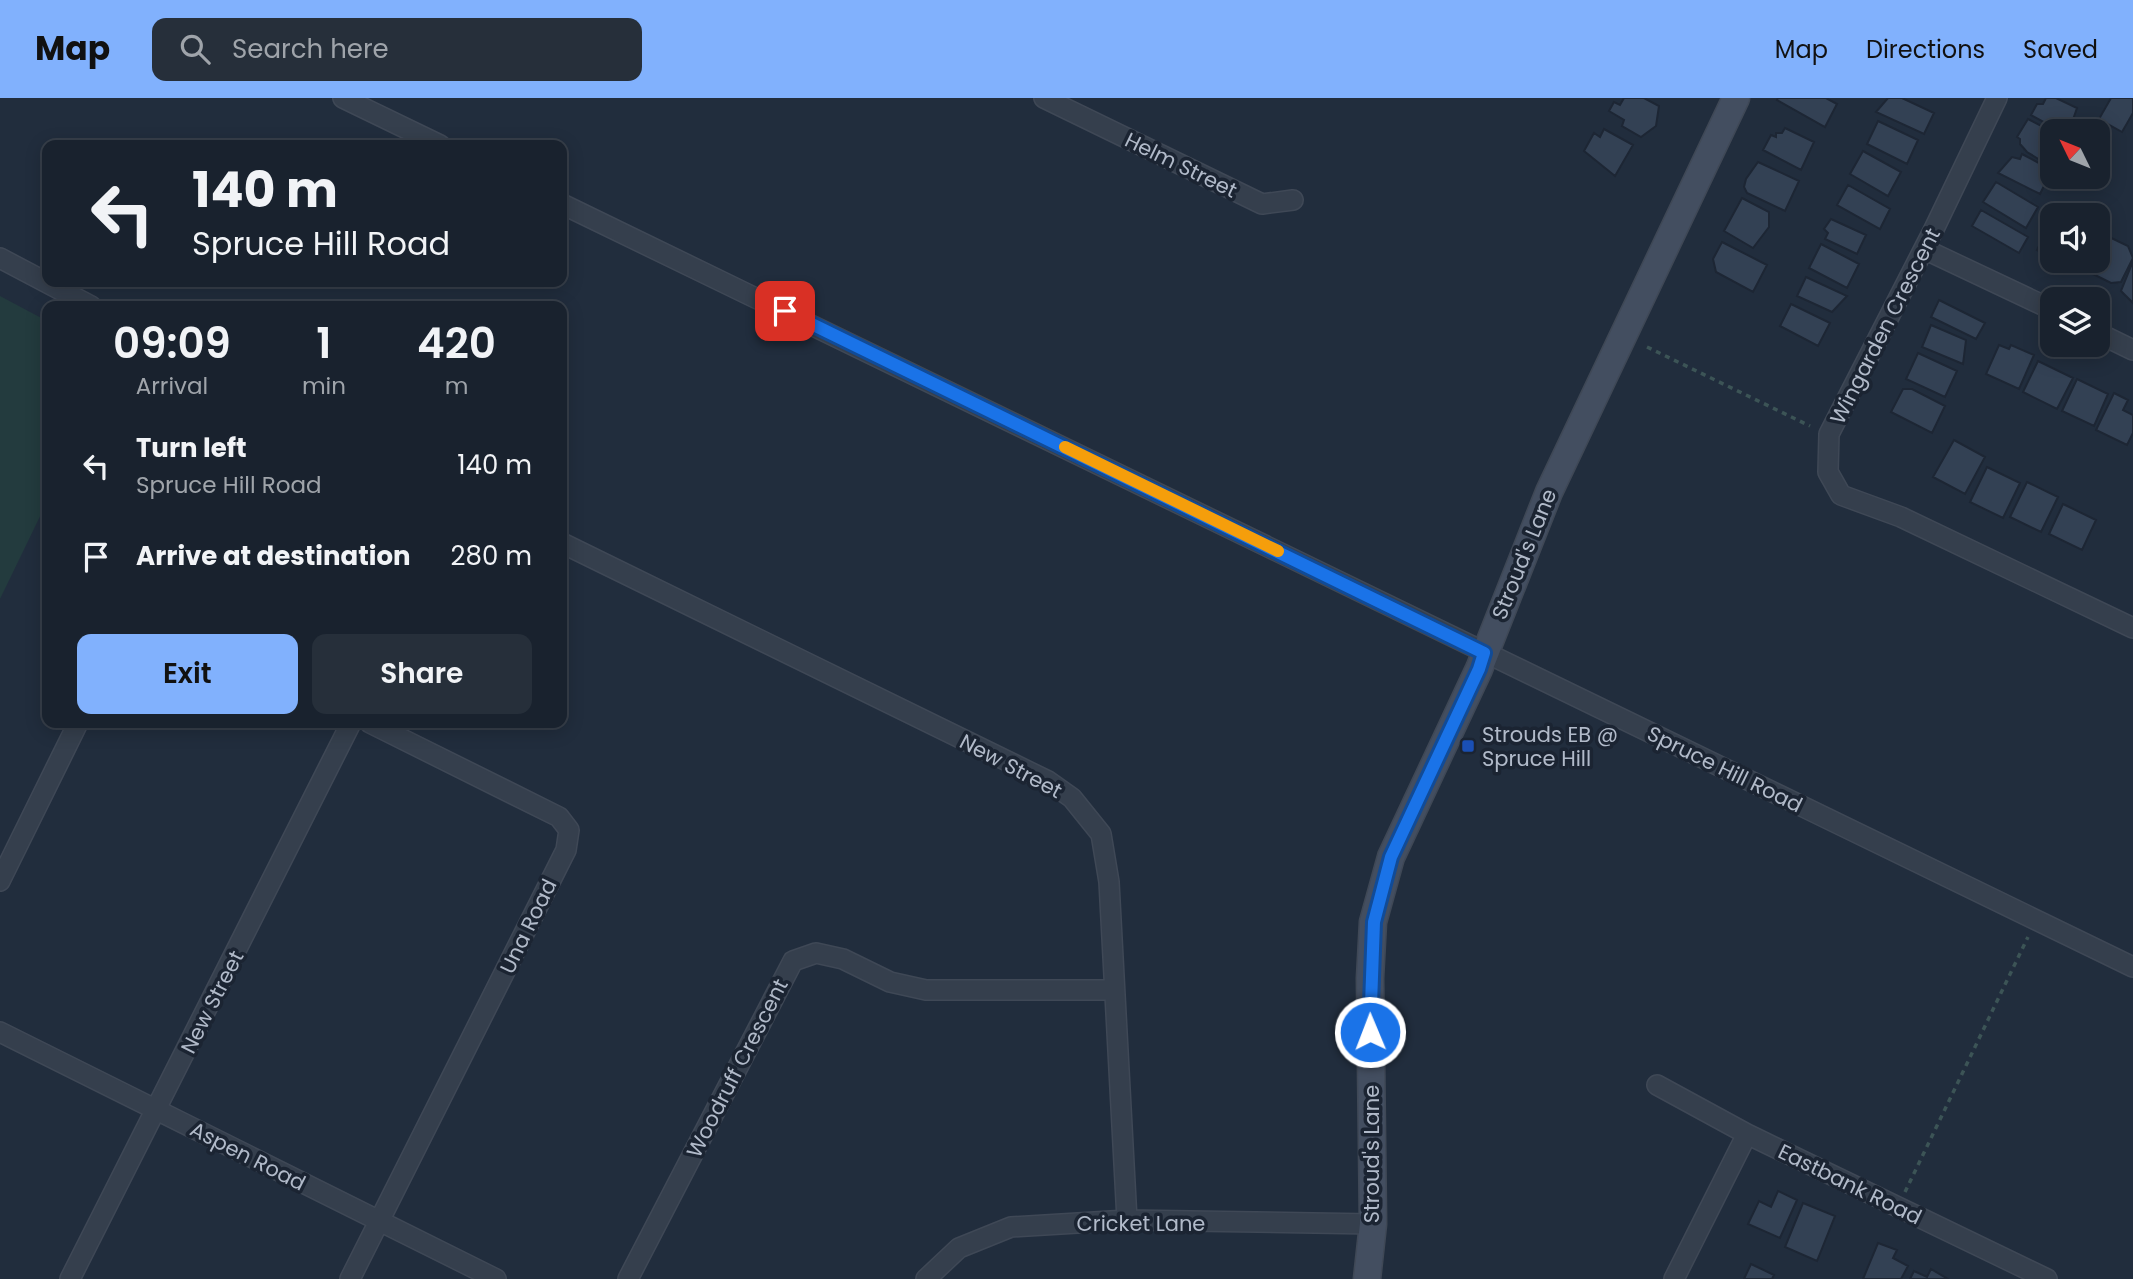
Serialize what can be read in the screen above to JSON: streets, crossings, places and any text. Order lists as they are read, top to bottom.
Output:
{
  "streets": {
    "street": [
      "Helm Street",
      "Wingarden Crescent",
      "Stroud's Lane",
      "New Street",
      "Spruce Hill Road",
      "Una Road",
      "Woodruff Crescent",
      "Aspen Road",
      "Eastbank Road",
      "Cricket Lane"
    ]
  },
  "crossings": [
    ["Stroud's Lane", "Spruce Hill Road"],
    ["Stroud's Lane", "Cricket Lane"],
    ["New Street", "Woodruff Crescent"],
    ["New Street", "Aspen Road"],
    ["New Street", "Cricket Lane"],
    ["Una Road", "Aspen Road"]
  ],
  "places": {
    "transit": ["Strouds EB @ Spruce Hill"]
  },
  "north": "top left",
  "page": {
    "header": "Map",
    "search": "Search here",
    "nav": ["Map", "Directions", "Saved"],
    "turn": ["140 m", "Spruce Hill Road"],
    "eta": [
      "09:09",
      "Arrival",
      "1",
      "min",
      "420",
      "m"
    ],
    "list": [
      {
        "name": "Turn left",
        "note": "Spruce Hill Road",
        "value": "140 m"
      },
      {
        "name": "Arrive at destination",
        "value": "280 m"
      }
    ],
    "buttons": ["Exit", "Share"]
  }
}
